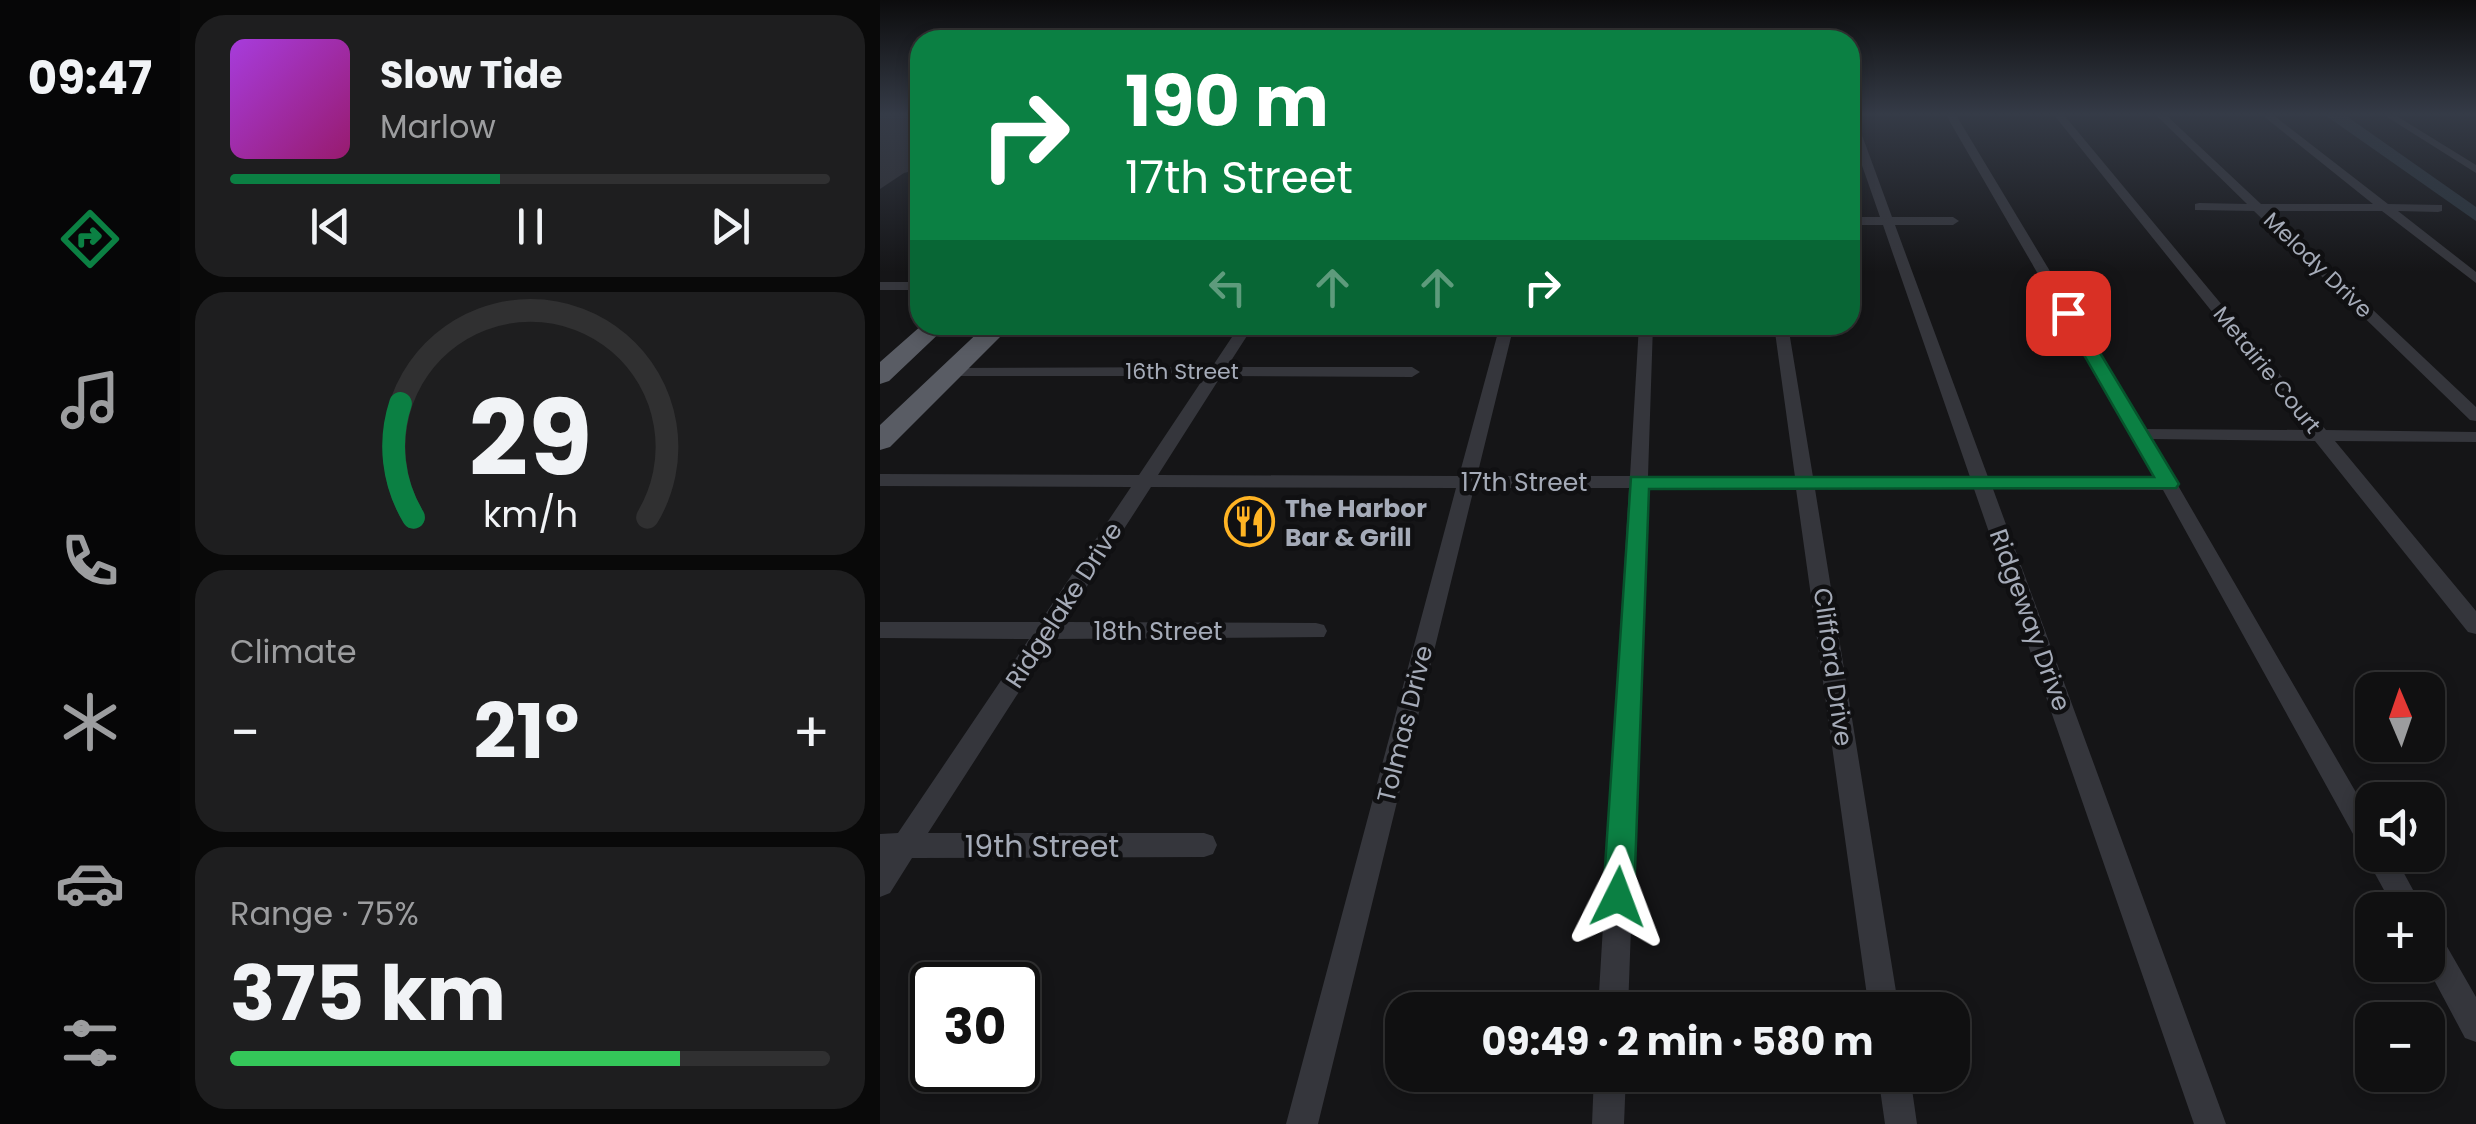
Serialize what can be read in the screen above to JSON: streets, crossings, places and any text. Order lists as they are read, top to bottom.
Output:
{
  "streets": {
    "street": [
      "Melody Drive",
      "Metairie Court",
      "16th Street",
      "17th Street",
      "Ridgelake Drive",
      "Ridgeway Drive",
      "18th Street",
      "Clifford Drive",
      "Tolmas Drive",
      "19th Street"
    ]
  },
  "crossings": [
    ["16th Street", "Ridgelake Drive"],
    ["17th Street", "Ridgelake Drive"],
    ["17th Street", "Ridgeway Drive"],
    ["17th Street", "Clifford Drive"],
    ["17th Street", "Tolmas Drive"],
    ["Ridgelake Drive", "18th Street"],
    ["Ridgelake Drive", "19th Street"]
  ],
  "places": {
    "restaurant": ["The Harbor Bar & Grill"]
  },
  "north": "top",
  "page": {
    "tabs": "09:47",
    "turn": ["190 m", "17th Street"],
    "song": ["Slow Tide", "Marlow"],
    "tile": [
      "Climate",
      ["Range · 75%", "375 km"]
    ],
    "map_buttons": ["+", "−"],
    "heat": ["−", "21°", "+"],
    "limit": "30",
    "trip": "09:49 · 2 min · 580 m",
    "gauge": ["29", "km/h"]
  }
}
